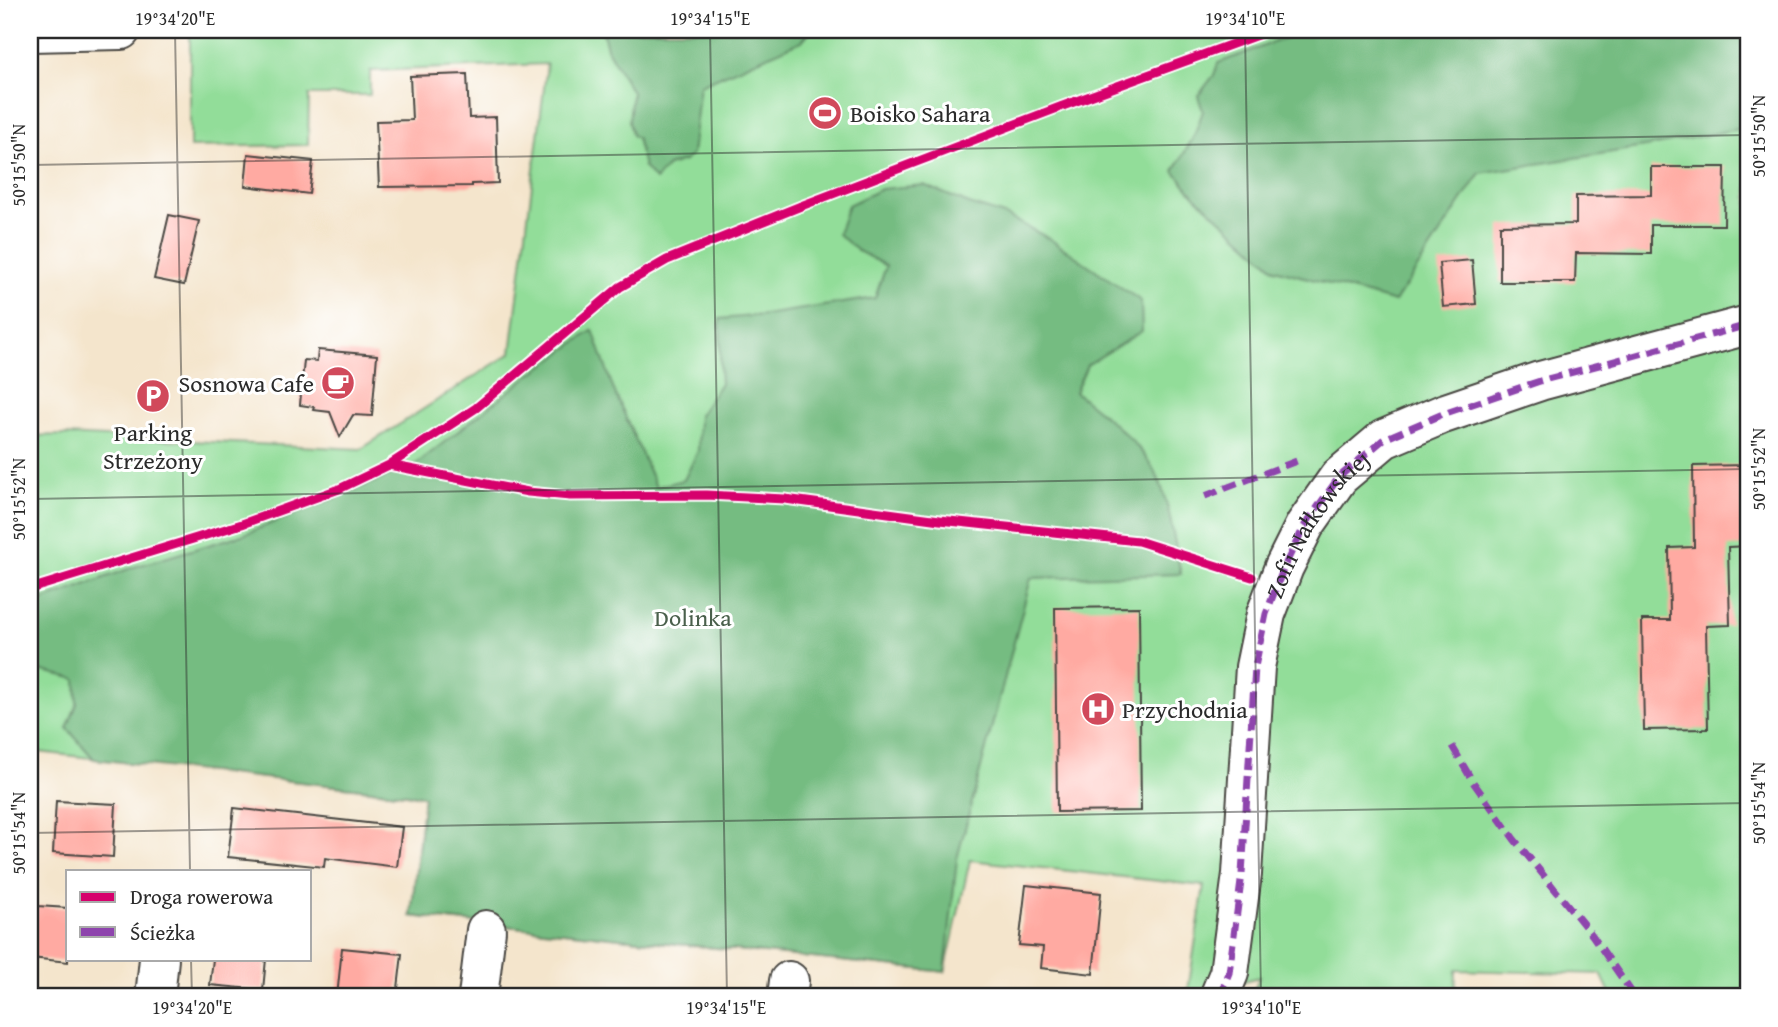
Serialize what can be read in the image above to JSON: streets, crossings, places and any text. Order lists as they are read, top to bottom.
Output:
{
  "streets": {
    "street": ["Zofii Nałkowskiej"]
  },
  "parks": ["Dolinka"],
  "places": {
    "sports": ["Boisko Sahara"],
    "cafe": ["Sosnowa Cafe"],
    "parking": ["Parking Strzeżony"],
    "hospital": ["Przychodnia"]
  },
  "legend": ["Droga rowerowa", "Ścieżka"],
  "coordinates": [
    "19°34'20\"E",
    "19°34'15\"E",
    "19°34'10\"E",
    "50°15'50\"N",
    "50°15'52\"N",
    "50°15'54\"N"
  ]
}
